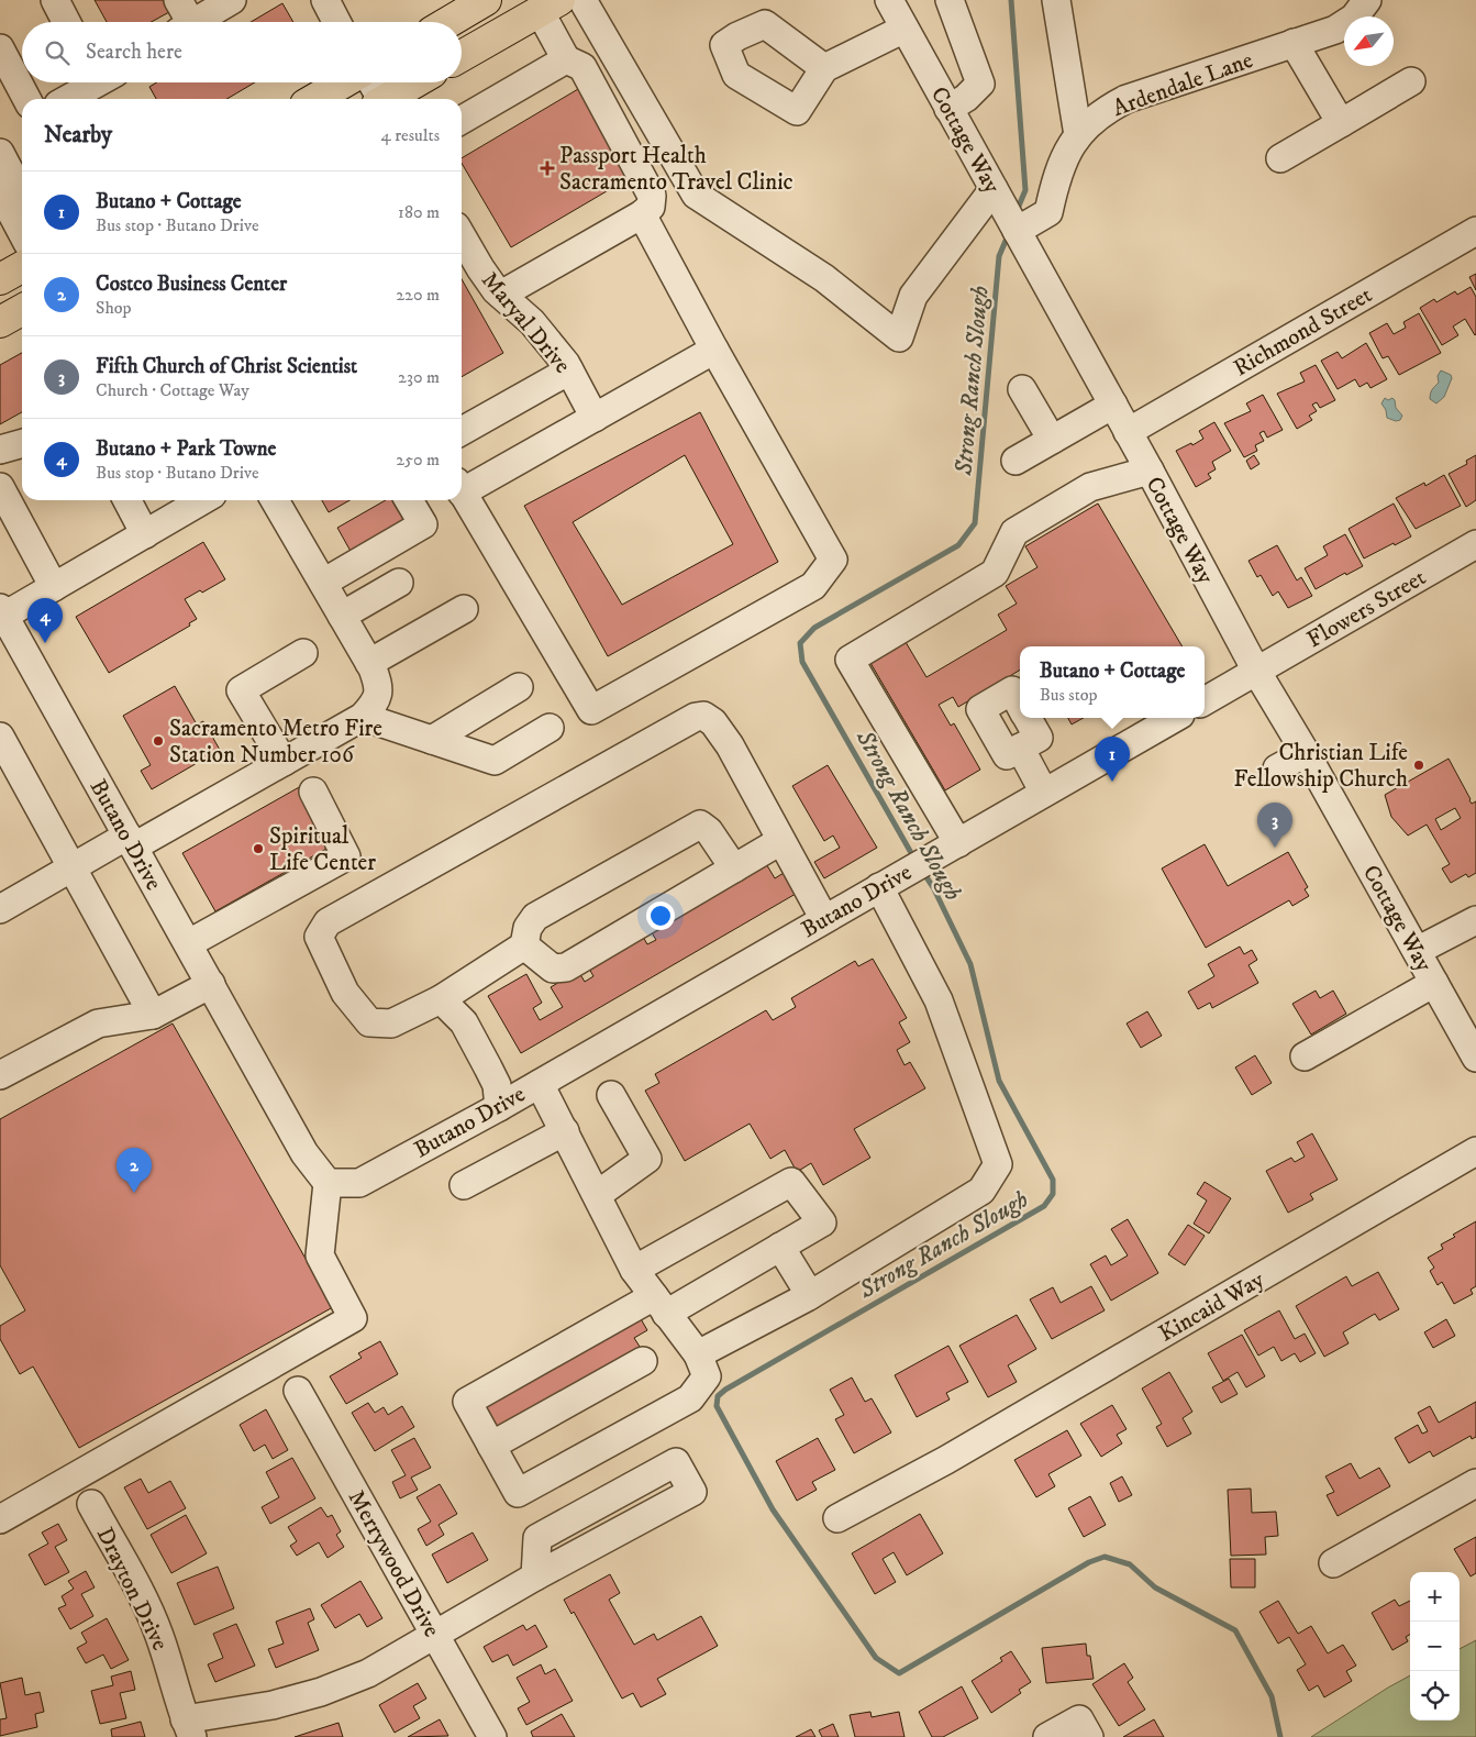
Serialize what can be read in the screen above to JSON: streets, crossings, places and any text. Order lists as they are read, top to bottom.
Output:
{
  "streets": {
    "street": [
      "Ardendale Lane",
      "Cottage Way",
      "Maryal Drive",
      "Richmond Street",
      "Flowers Street",
      "Butano Drive",
      "Kincaid Way",
      "Merrywood Drive",
      "Drayton Drive"
    ]
  },
  "crossings": [
    ["Ardendale Lane", "Cottage Way"],
    ["Cottage Way", "Richmond Street"],
    ["Cottage Way", "Flowers Street"]
  ],
  "water": ["Strong Ranch Slough"],
  "places": {
    "health": ["Passport Health Sacramento Travel Clinic"],
    "other": ["Sacramento Metro Fire Station Number 106", "Christian Life Fellowship Church", "Spiritual Life Center"]
  },
  "north": "bottom left",
  "page": {
    "search": "Search here",
    "heading": ["Nearby", "4 results"],
    "list": [
      {
        "mark": "1",
        "name": "Butano + Cottage",
        "note": "Bus stop · Butano Drive",
        "value": "180 m"
      },
      {
        "mark": "2",
        "name": "Costco Business Center",
        "note": "Shop",
        "value": "220 m"
      },
      {
        "mark": "3",
        "name": "Fifth Church of Christ Scientist",
        "note": "Church · Cottage Way",
        "value": "230 m"
      },
      {
        "mark": "4",
        "name": "Butano + Park Towne",
        "note": "Bus stop · Butano Drive",
        "value": "250 m"
      }
    ],
    "pins": [
      "4",
      "1",
      "3",
      "2"
    ],
    "popup": ["Butano + Cottage", "Bus stop"],
    "map_buttons": ["+", "−"]
  }
}
